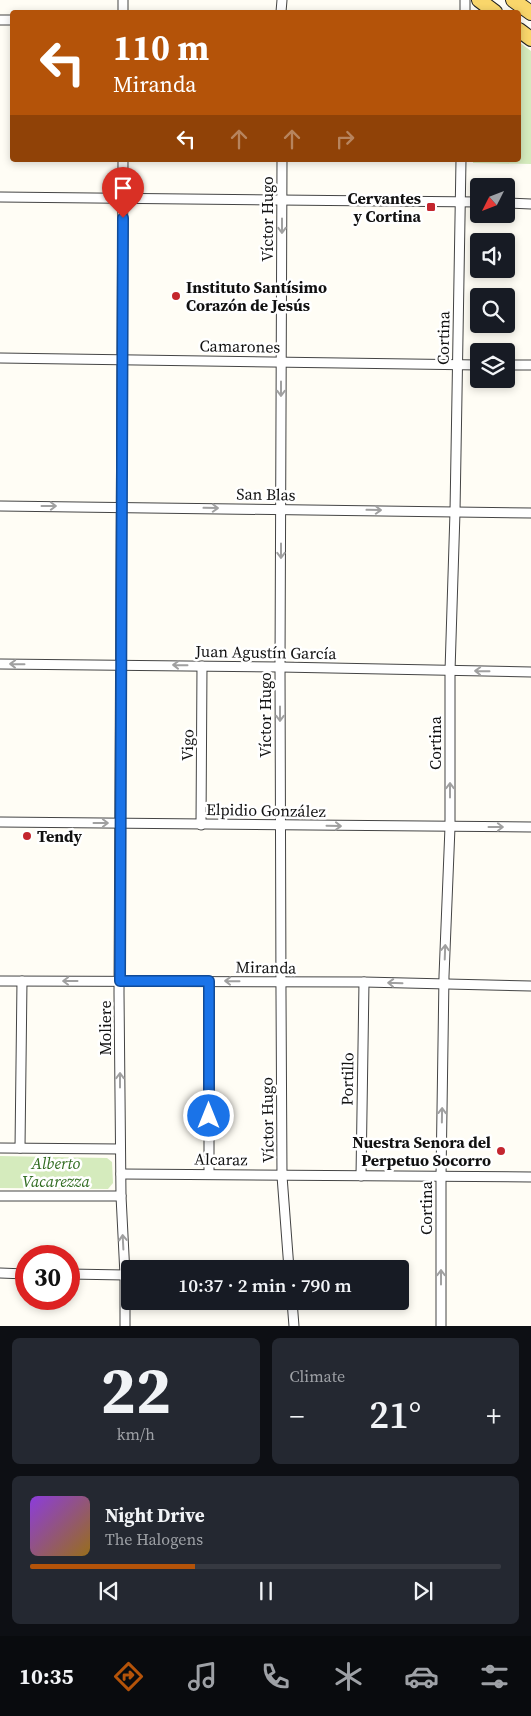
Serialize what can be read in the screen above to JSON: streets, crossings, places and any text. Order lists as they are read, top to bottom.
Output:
{
  "streets": {
    "street": [
      "Víctor Hugo",
      "Cortina",
      "Camarones",
      "San Blas",
      "Juan Agustín García",
      "Vigo",
      "Elpidio González",
      "Miranda",
      "Moliere",
      "Portillo",
      "Alcaraz"
    ]
  },
  "crossings": [
    ["Víctor Hugo", "Camarones"],
    ["Víctor Hugo", "San Blas"],
    ["Víctor Hugo", "Juan Agustín García"],
    ["Víctor Hugo", "Elpidio González"],
    ["Víctor Hugo", "Miranda"],
    ["Víctor Hugo", "Alcaraz"],
    ["Cortina", "Camarones"],
    ["Cortina", "San Blas"],
    ["Cortina", "Juan Agustín García"],
    ["Cortina", "Elpidio González"],
    ["Cortina", "Miranda"],
    ["Cortina", "Alcaraz"],
    ["Camarones", "Moliere"],
    ["San Blas", "Moliere"],
    ["Juan Agustín García", "Vigo"],
    ["Juan Agustín García", "Moliere"],
    ["Vigo", "Elpidio González"],
    ["Elpidio González", "Moliere"],
    ["Miranda", "Moliere"],
    ["Miranda", "Portillo"],
    ["Moliere", "Alcaraz"],
    ["Portillo", "Alcaraz"]
  ],
  "one_way": [
    "Víctor Hugo",
    "Cortina",
    "San Blas",
    "Juan Agustín García",
    "Elpidio González",
    "Miranda"
  ],
  "parks": ["Alberto Vacarezza"],
  "places": {
    "transit": ["Cervantes y Cortina"],
    "other": ["Instituto Santísimo Corazón de Jesús", "Tendy", "Nuestra Senora del Perpetuo Socorro"]
  },
  "north": "bottom left",
  "page": {
    "turn": ["110 m", "Miranda"],
    "limit": "30",
    "trip": "10:37 · 2 min · 790 m",
    "tile": [
      ["22", "km/h"],
      "Climate"
    ],
    "heat": ["−", "21°", "+"],
    "song": ["Night Drive", "The Halogens"],
    "tabs": "10:35"
  }
}
